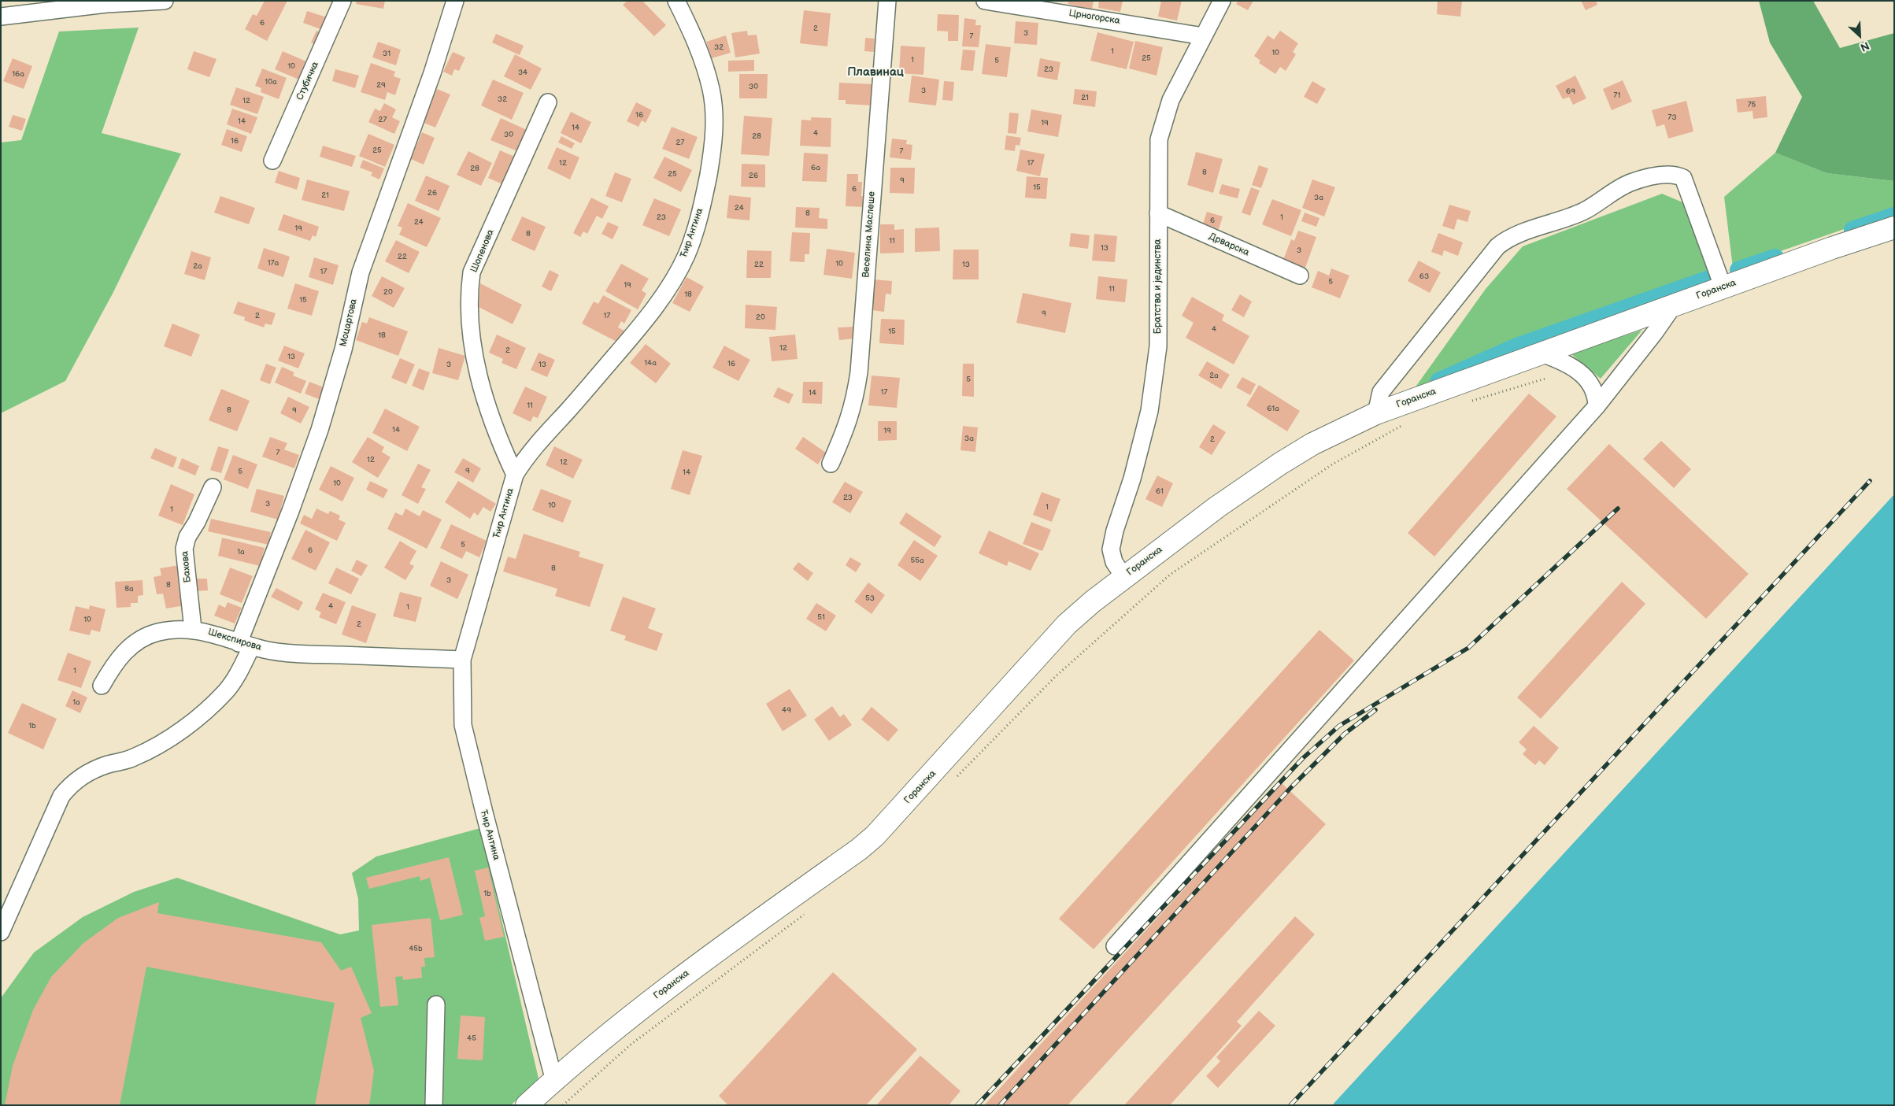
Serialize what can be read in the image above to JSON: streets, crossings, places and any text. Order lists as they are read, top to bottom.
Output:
{
  "streets": {
    "main road": ["Горанска"],
    "street": [
      "Црногорска",
      "Стубичка",
      "Ћир Антина",
      "Веселина Маслеше",
      "Дрварска",
      "Шопенова",
      "Братства и јединства",
      "Моцартова",
      "Бахова",
      "Шекспирова"
    ]
  },
  "crossings": [
    ["Црногорска", "Братства и јединства"],
    ["Ћир Антина", "Шопенова"],
    ["Ћир Антина", "Горанска"],
    ["Ћир Антина", "Шекспирова"],
    ["Дрварска", "Братства и јединства"],
    ["Братства и јединства", "Горанска"],
    ["Моцартова", "Шекспирова"],
    ["Бахова", "Шекспирова"]
  ],
  "districts": ["Плавинац"],
  "house_numbers": [
    "6",
    "2",
    "3",
    "7",
    "32",
    "1",
    "10",
    "31",
    "25",
    "1",
    "5",
    "10",
    "23",
    "34",
    "16a",
    "10a",
    "29",
    "30",
    "3",
    "69",
    "71",
    "21",
    "32",
    "12",
    "75",
    "16",
    "73",
    "27",
    "14",
    "19",
    "14",
    "4",
    "30",
    "28",
    "16",
    "27",
    "25",
    "7",
    "12",
    "17",
    "6a",
    "28",
    "8",
    "25",
    "26",
    "9",
    "15",
    "6",
    "26",
    "21",
    "3a",
    "24",
    "8",
    "23",
    "1",
    "6",
    "24",
    "19",
    "8",
    "11",
    "13",
    "3",
    "22",
    "17a",
    "10",
    "22",
    "13",
    "2a",
    "17",
    "63",
    "5",
    "19",
    "11",
    "20",
    "18",
    "15",
    "9",
    "2",
    "17",
    "20",
    "4",
    "15",
    "18",
    "12",
    "2",
    "13",
    "14a",
    "16",
    "3",
    "13",
    "2a",
    "5",
    "17",
    "14",
    "11",
    "61a",
    "8",
    "9",
    "14",
    "19",
    "3a",
    "2",
    "7",
    "12",
    "12",
    "9",
    "5",
    "14",
    "10",
    "61",
    "23",
    "3",
    "10",
    "1",
    "1",
    "5",
    "6",
    "1a",
    "55a",
    "8",
    "3",
    "8",
    "8a",
    "53",
    "4",
    "1",
    "51",
    "10",
    "2",
    "1",
    "1a",
    "49",
    "1b",
    "1b",
    "45b",
    "45"
  ],
  "north": "bottom right"
}
